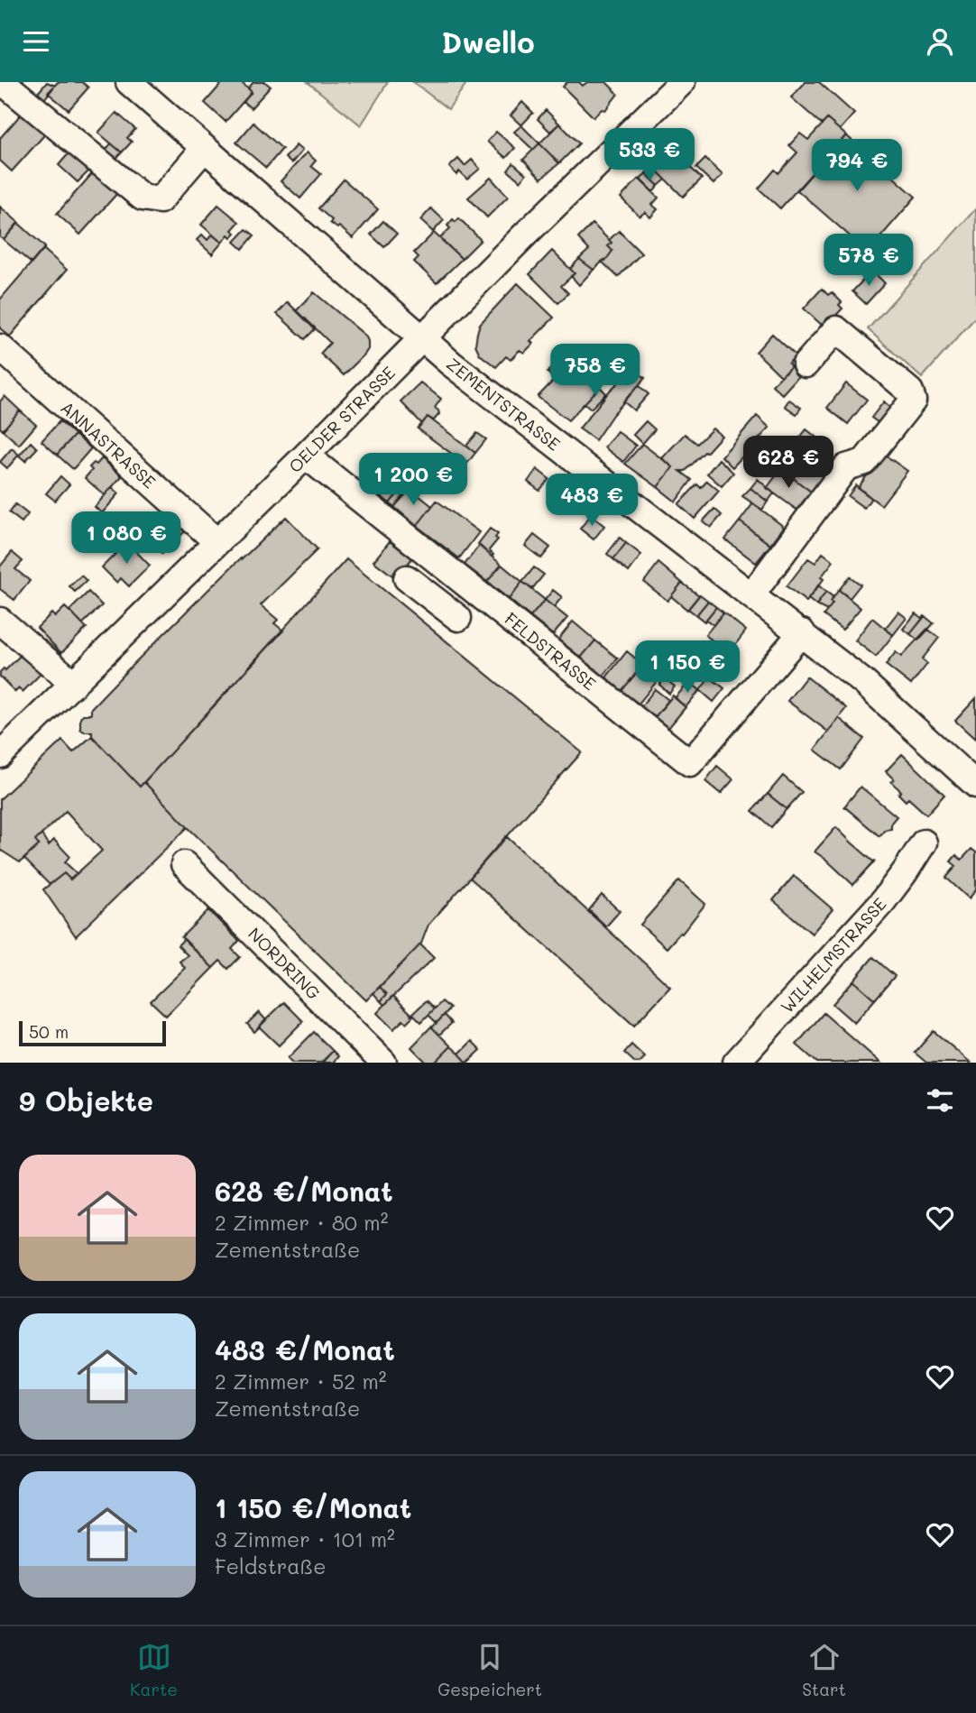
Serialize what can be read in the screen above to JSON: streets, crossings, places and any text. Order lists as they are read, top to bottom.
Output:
{
  "streets": {
    "street": [
      "ZEMENTSTRASSE",
      "OELDER STRASSE",
      "ANNASTRASSE",
      "FELDSTRASSE",
      "WILHELMSTRASSE",
      "NORDRING"
    ]
  },
  "crossings": [
    ["ZEMENTSTRASSE", "OELDER STRASSE"],
    ["ZEMENTSTRASSE", "FELDSTRASSE"],
    ["OELDER STRASSE", "ANNASTRASSE"],
    ["OELDER STRASSE", "FELDSTRASSE"]
  ],
  "scale_bar": "50 m",
  "page": {
    "header": "Dwello",
    "price": [
      "533 €",
      "794 €",
      "578 €",
      "758 €",
      "628 €",
      "1 200 €",
      "483 €",
      "1 080 €",
      "1 150 €"
    ],
    "scale": "50 m",
    "heading": "9 Objekte",
    "list": [
      {
        "name": "628 €/Monat",
        "note": "2 Zimmer · 80 m² · Zementstraße"
      },
      {
        "name": "483 €/Monat",
        "note": "2 Zimmer · 52 m² · Zementstraße"
      },
      {
        "name": "1 150 €/Monat",
        "note": "3 Zimmer · 101 m² · Feldstraße"
      }
    ],
    "tabs": ["Karte", "Gespeichert", "Start"]
  }
}
